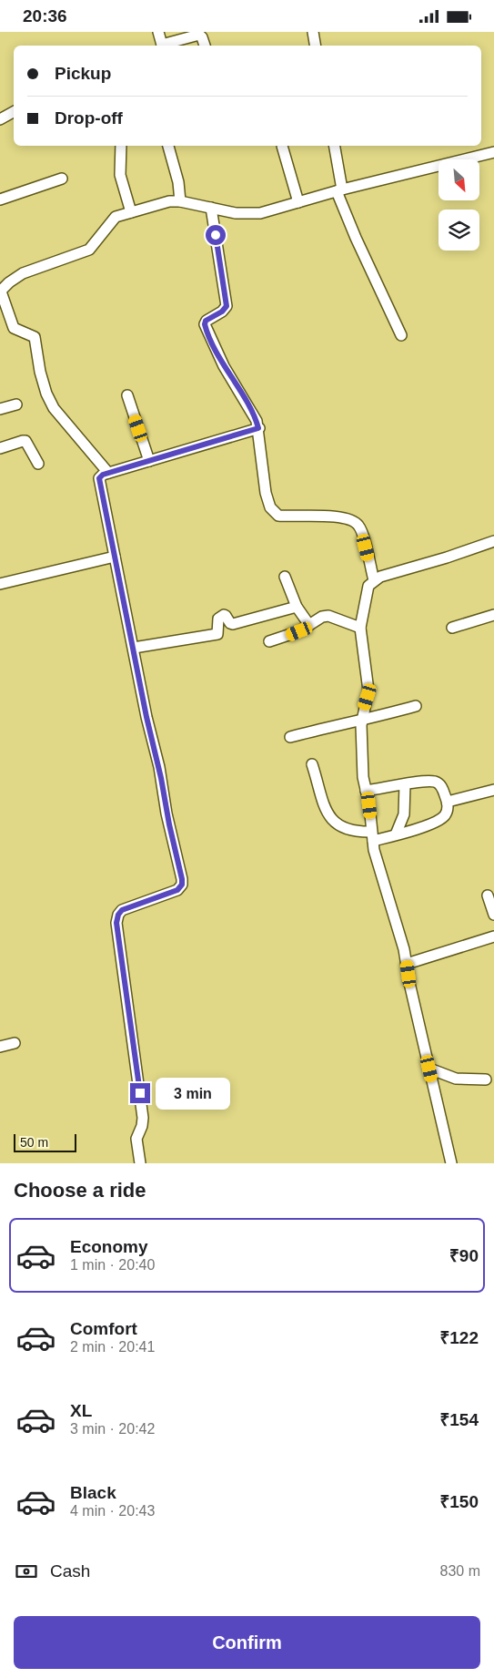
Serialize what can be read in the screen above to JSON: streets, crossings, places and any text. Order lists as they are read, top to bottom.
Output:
{
  "scale_bar": "50 m",
  "north": "bottom right",
  "page": {
    "status": "20:36",
    "banner": ["Pickup", "Drop-off"],
    "bubble": "3 min",
    "scale": "50 m",
    "heading": "Choose a ride",
    "list": [
      {
        "name": "Economy",
        "note": "1 min · 20:40",
        "value": "₹90"
      },
      {
        "name": "Comfort",
        "note": "2 min · 20:41",
        "value": "₹122"
      },
      {
        "name": "XL",
        "note": "3 min · 20:42",
        "value": "₹154"
      },
      {
        "name": "Black",
        "note": "4 min · 20:43",
        "value": "₹150"
      }
    ],
    "pay": ["Cash", "830 m"],
    "buttons": "Confirm"
  }
}
